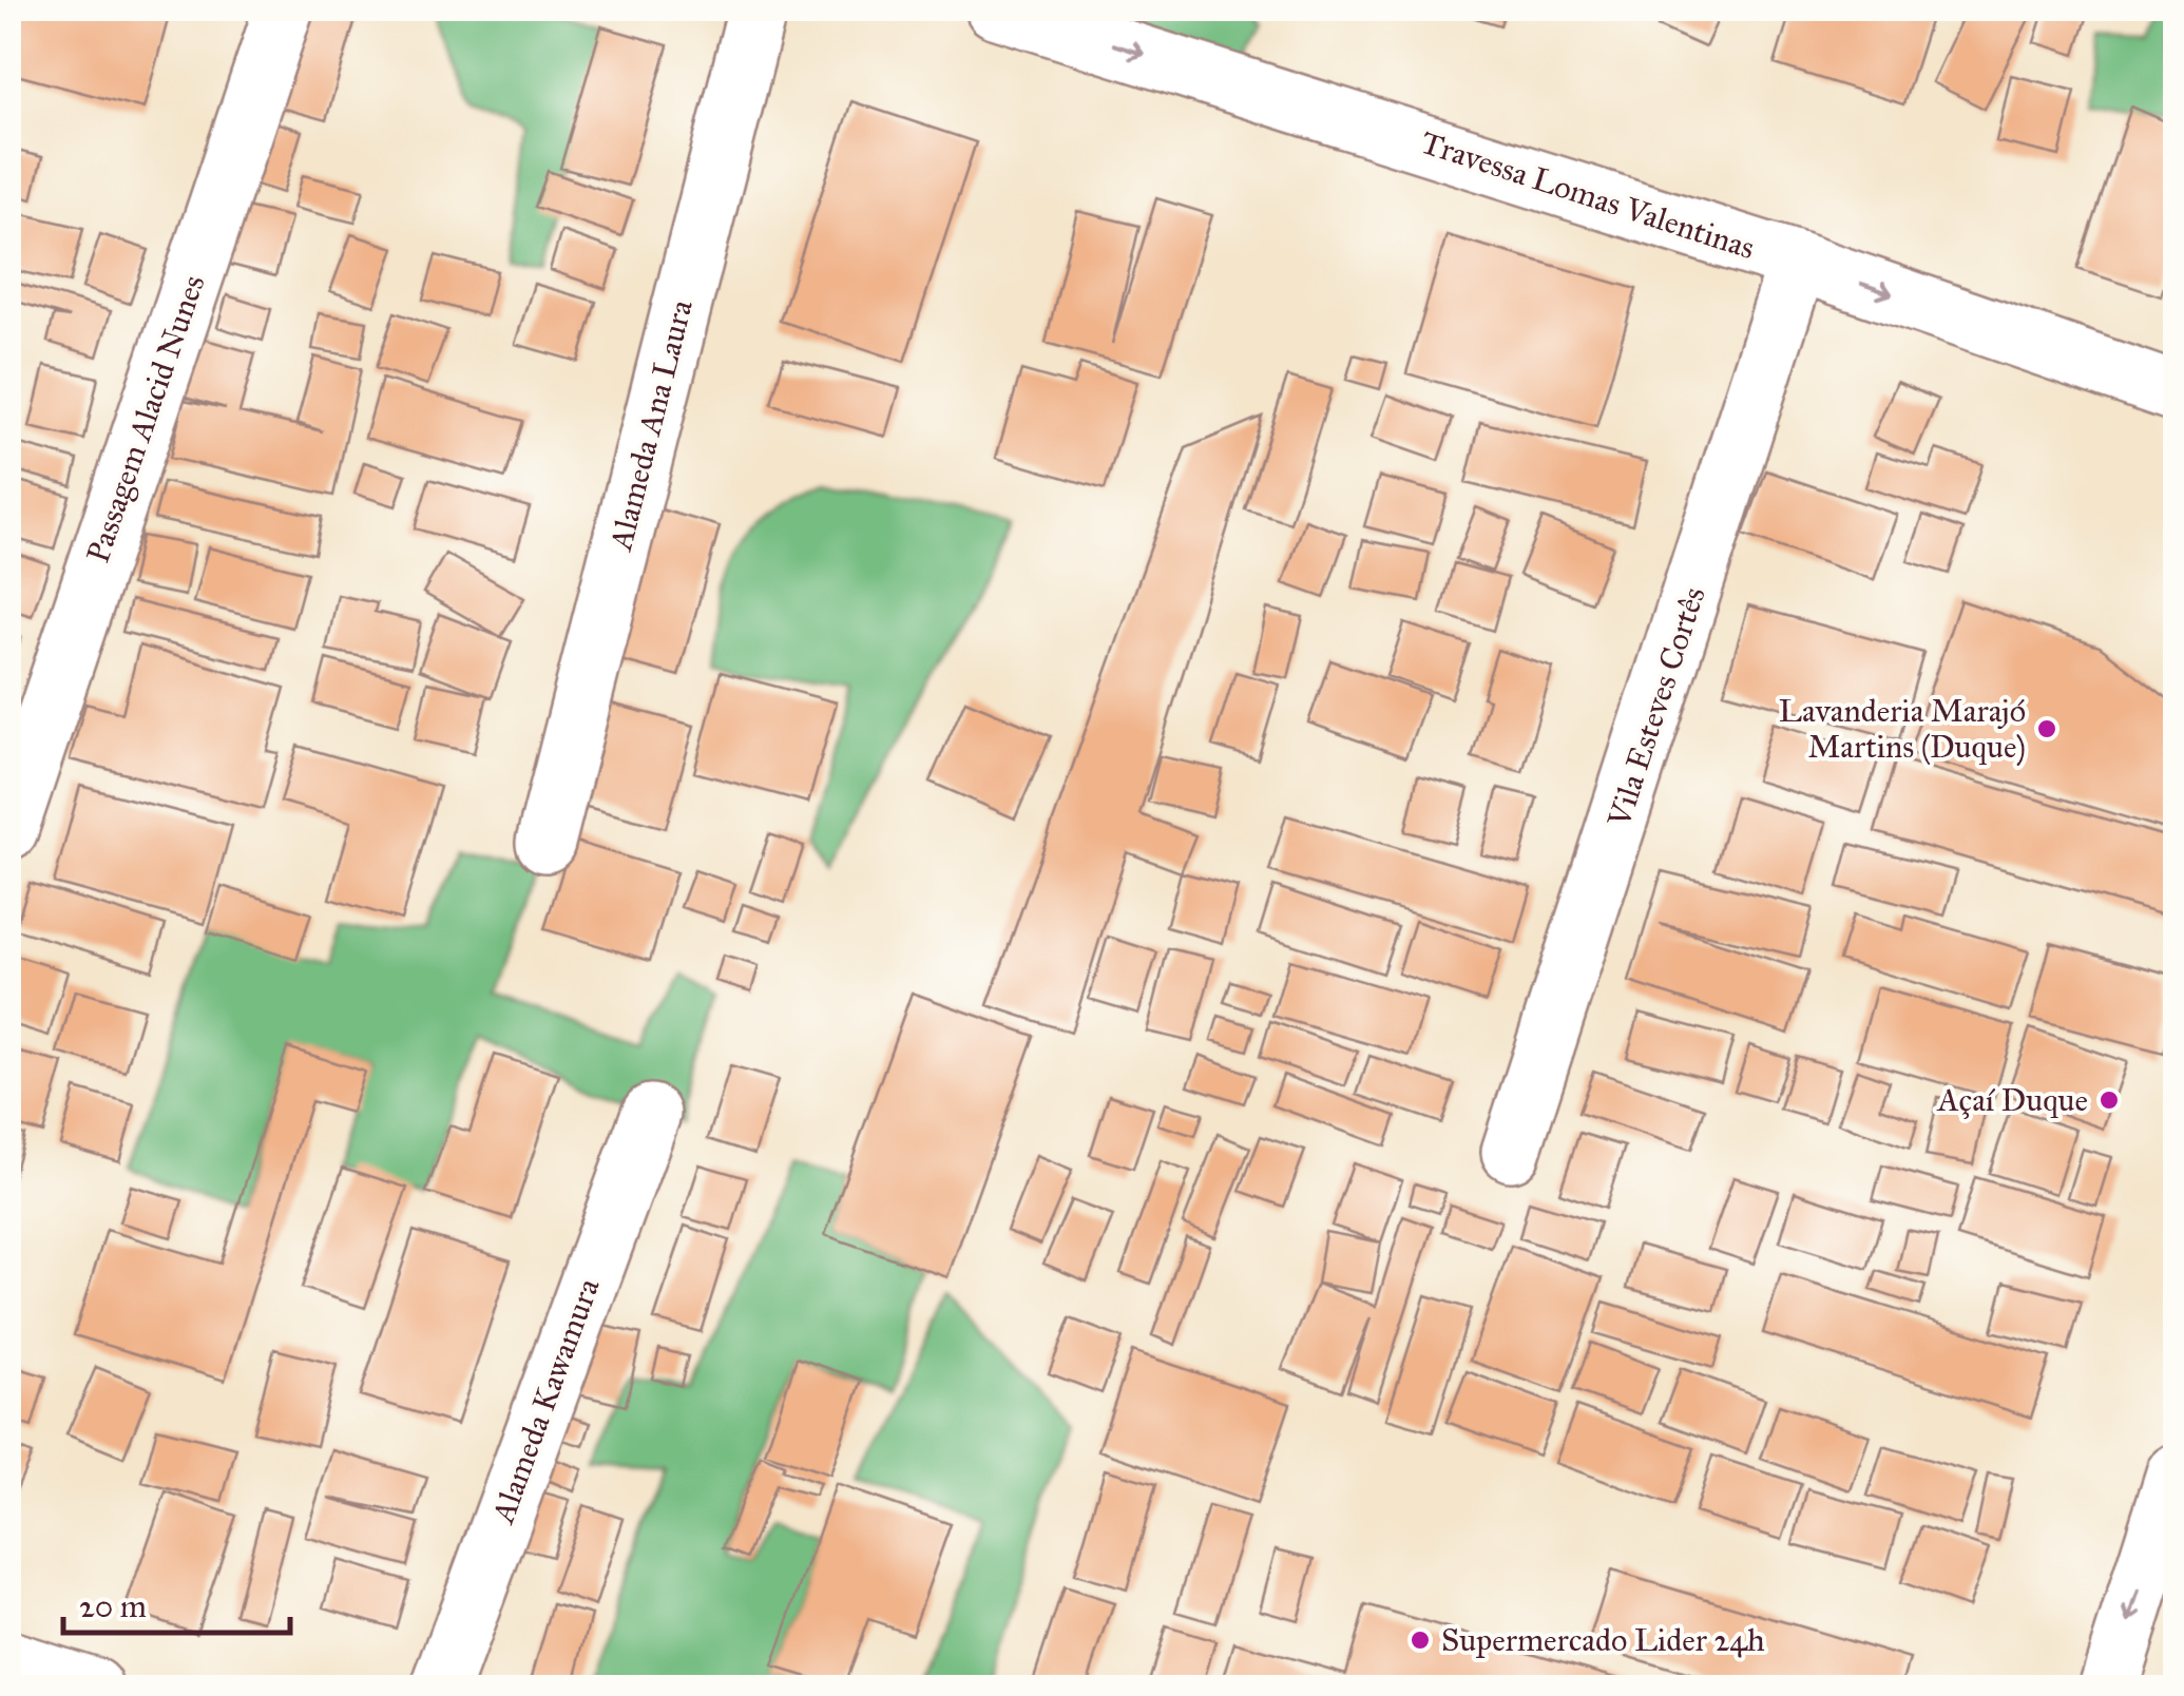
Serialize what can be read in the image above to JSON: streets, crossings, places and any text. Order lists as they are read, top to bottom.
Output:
{
  "streets": {
    "street": [
      "Travessa Lomas Valentinas",
      "Passagem Alacid Nunes",
      "Alameda Ana Laura",
      "Vila Esteves Cortês",
      "Alameda Kawamura"
    ]
  },
  "crossings": [
    ["Travessa Lomas Valentinas", "Vila Esteves Cortês"]
  ],
  "one_way": ["Travessa Lomas Valentinas"],
  "places": ["Lavanderia Marajó Martins (Duque)", "Açaí Duque", "Supermercado Lider 24h"],
  "scale_bar": "20 m"
}
